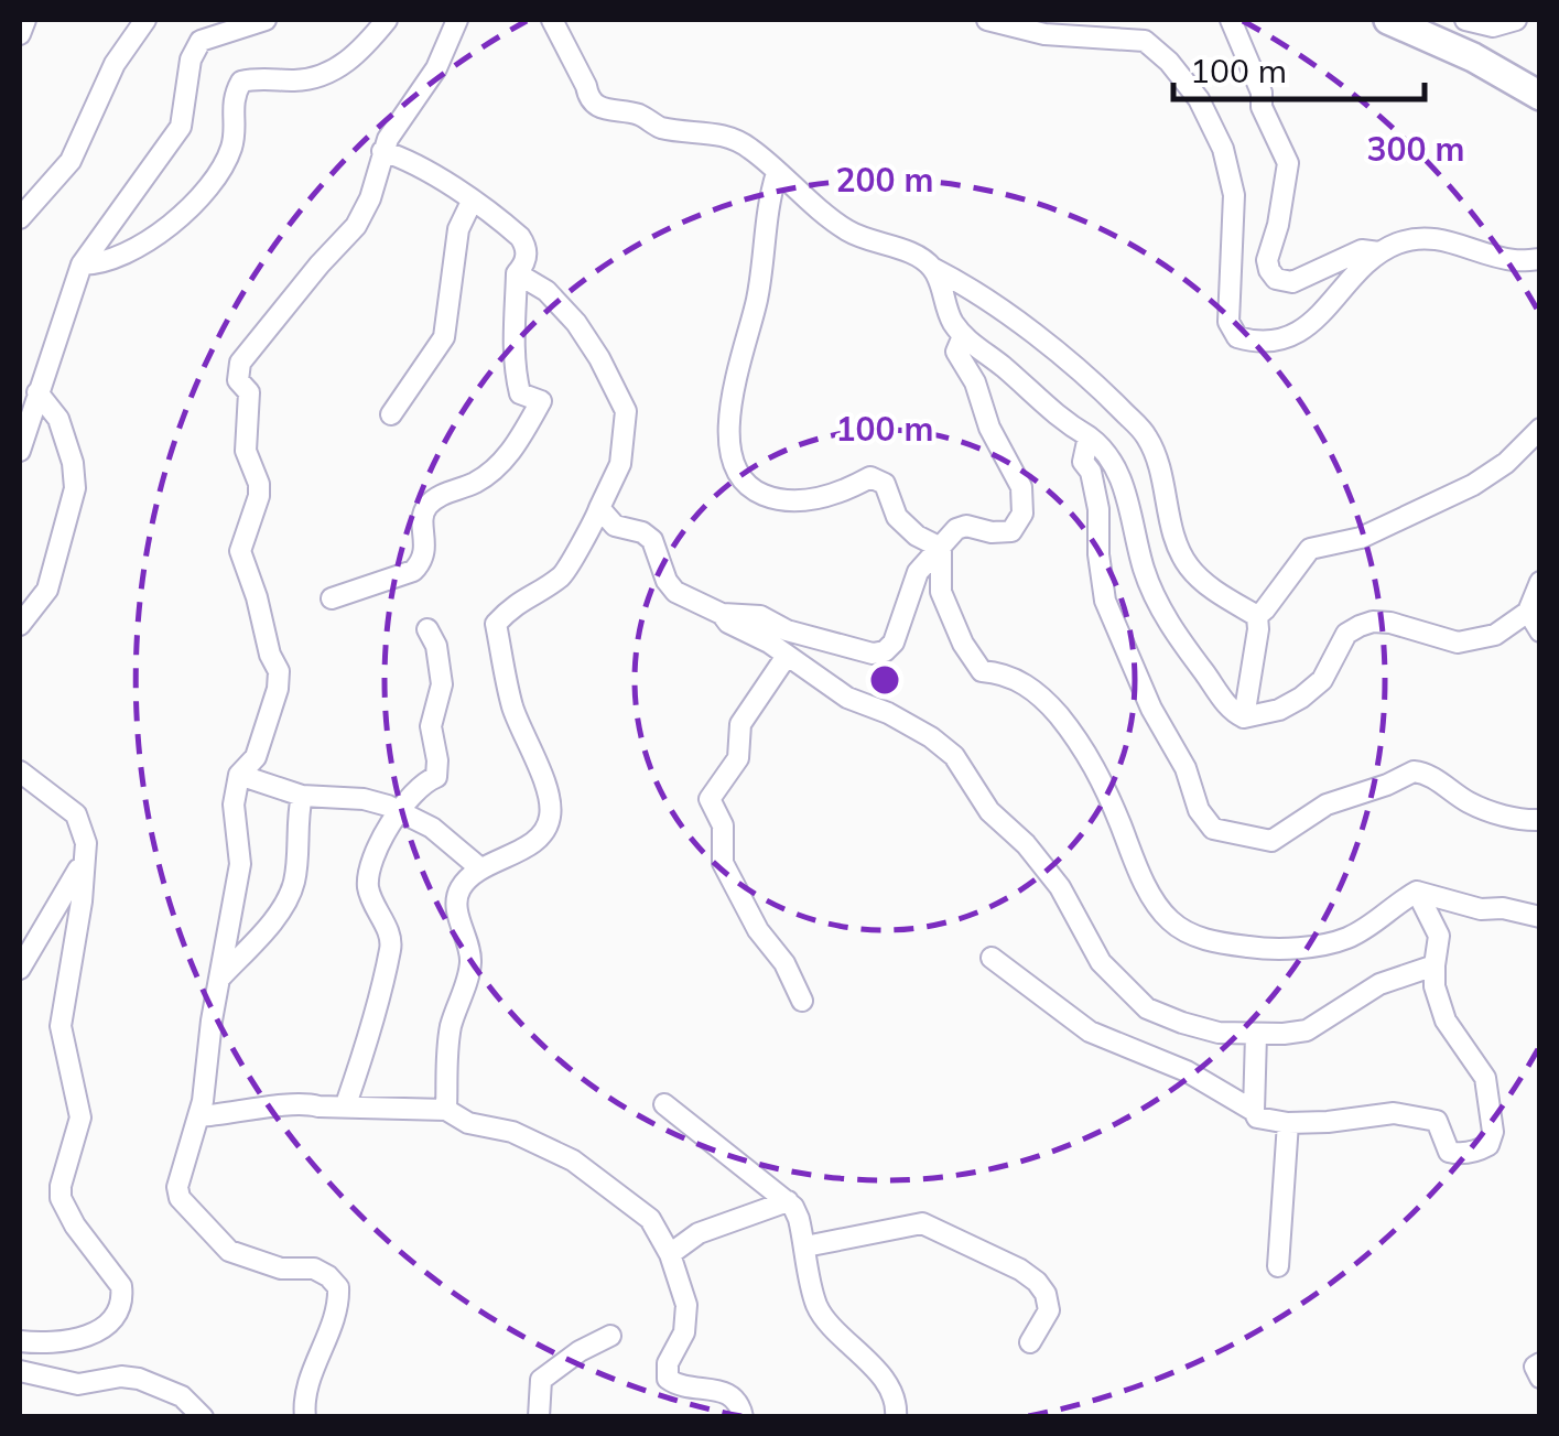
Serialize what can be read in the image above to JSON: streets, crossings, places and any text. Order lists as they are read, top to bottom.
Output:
{
  "scale_bar": "100 m",
  "rings": ["300 m", "200 m", "100 m"]
}
